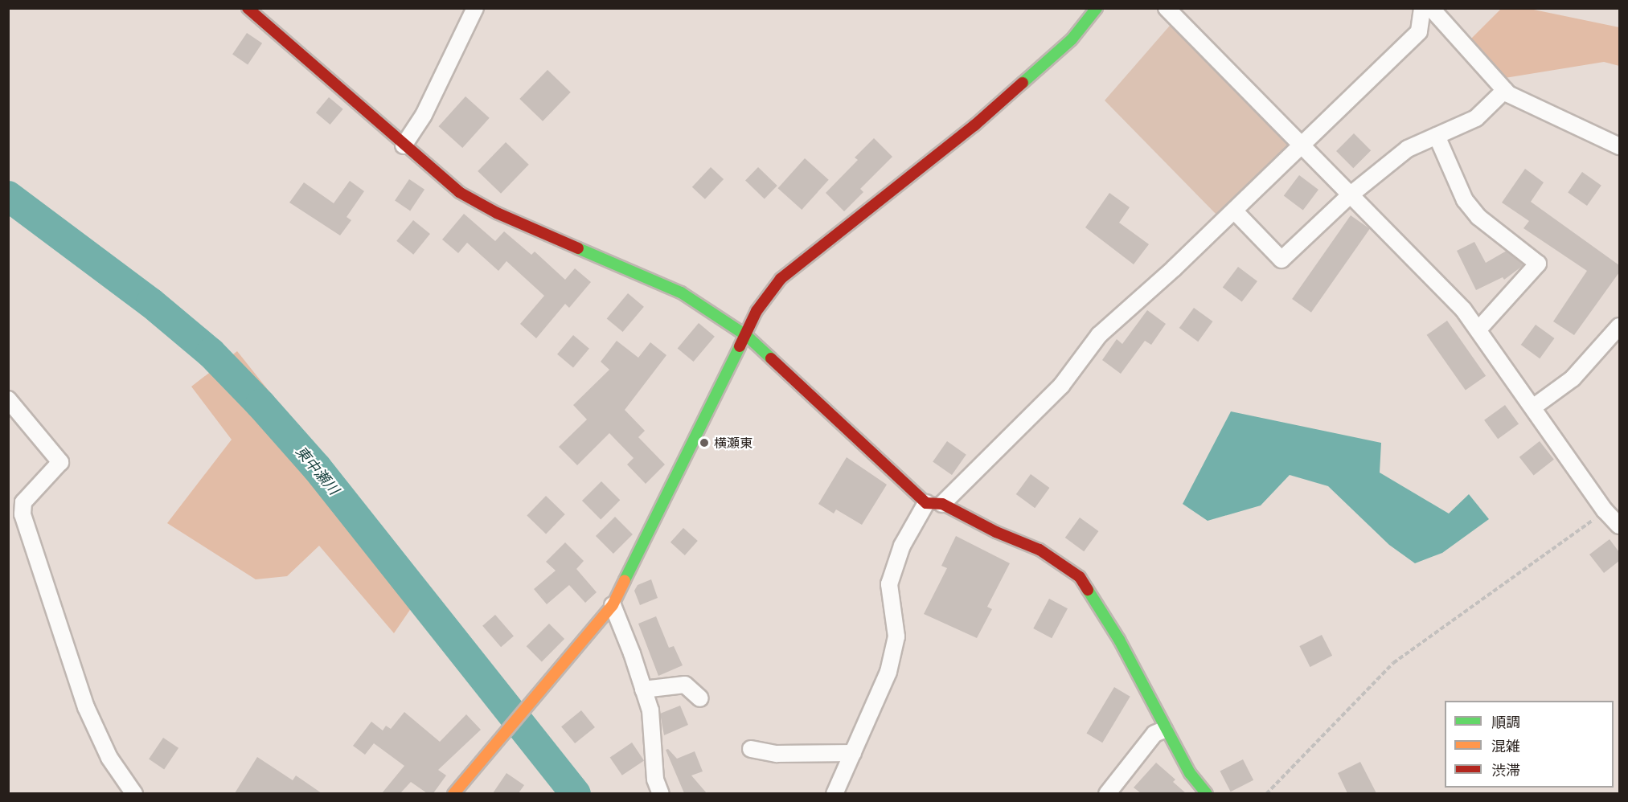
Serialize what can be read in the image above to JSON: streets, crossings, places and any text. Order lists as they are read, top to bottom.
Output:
{
  "water": ["東中瀬川"],
  "places": ["横瀬東"],
  "legend": ["順調", "混雑", "渋滞"]
}
